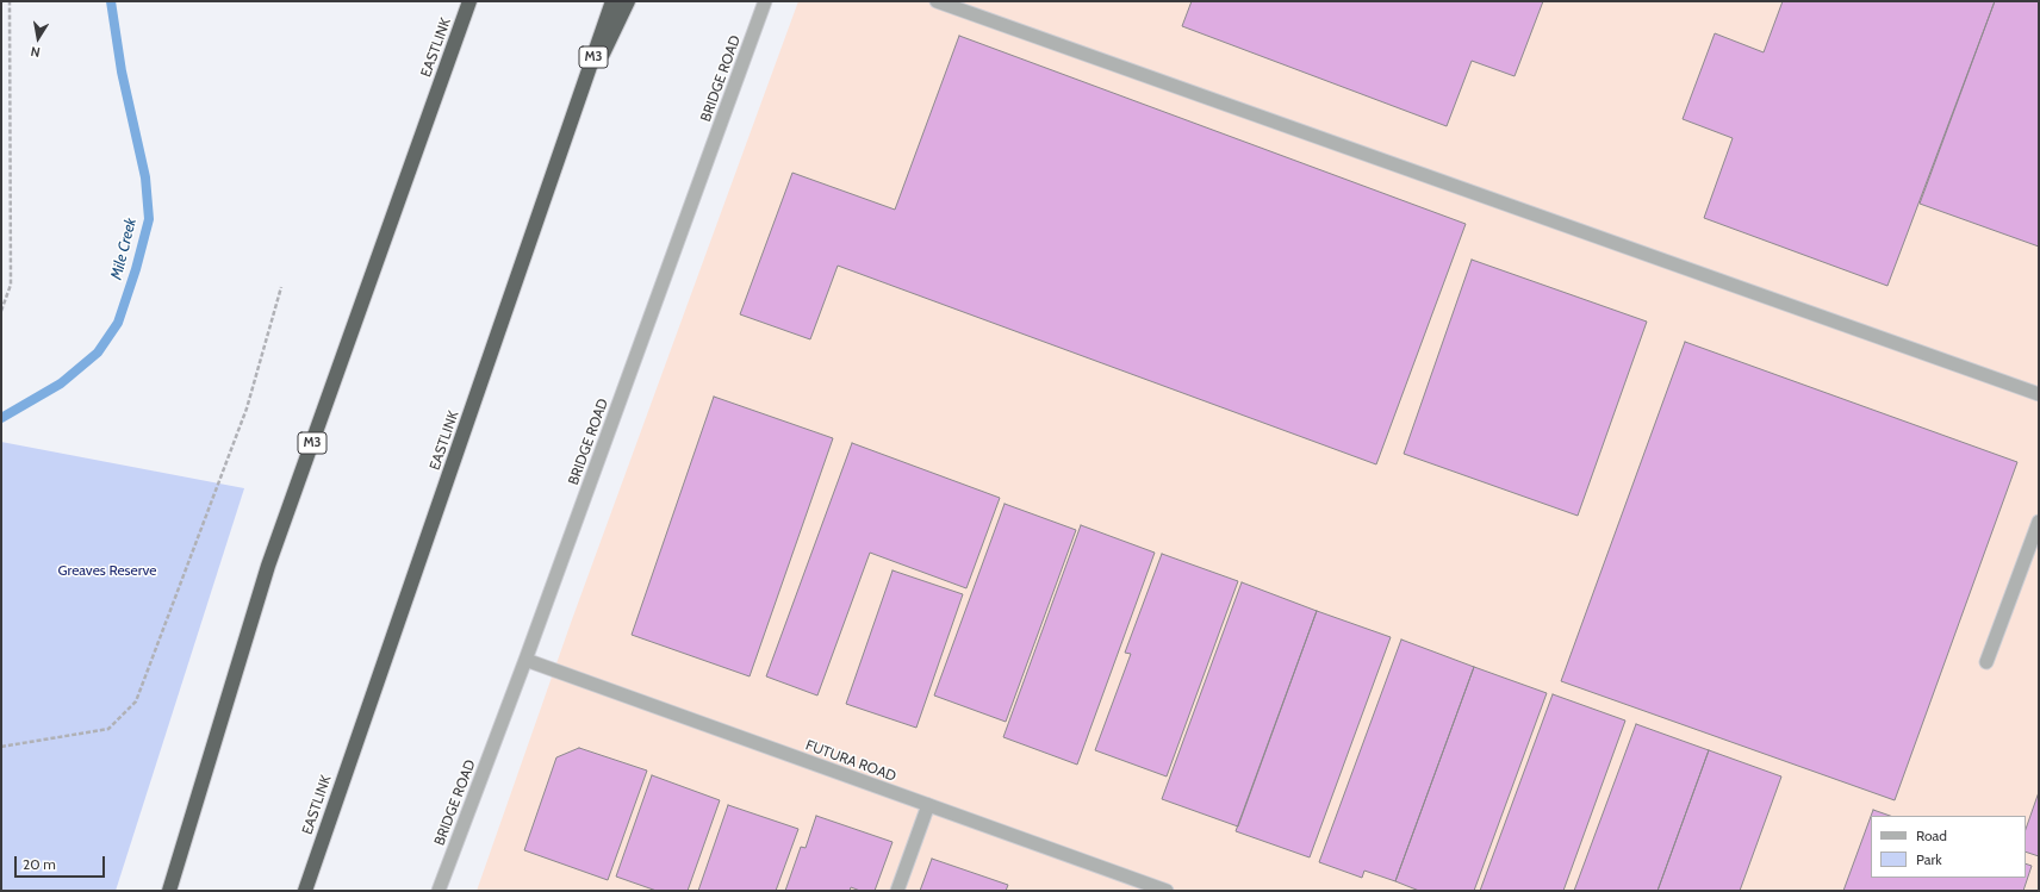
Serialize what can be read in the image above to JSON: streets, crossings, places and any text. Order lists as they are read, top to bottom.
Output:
{
  "streets": {
    "highway": ["EASTLINK", "M3"],
    "street": ["BRIDGE ROAD", "FUTURA ROAD"]
  },
  "crossings": [
    ["BRIDGE ROAD", "FUTURA ROAD"]
  ],
  "water": ["Mile Creek"],
  "parks": ["Greaves Reserve"],
  "legend": ["Road", "Park"],
  "scale_bar": "20 m",
  "north": "bottom"
}
